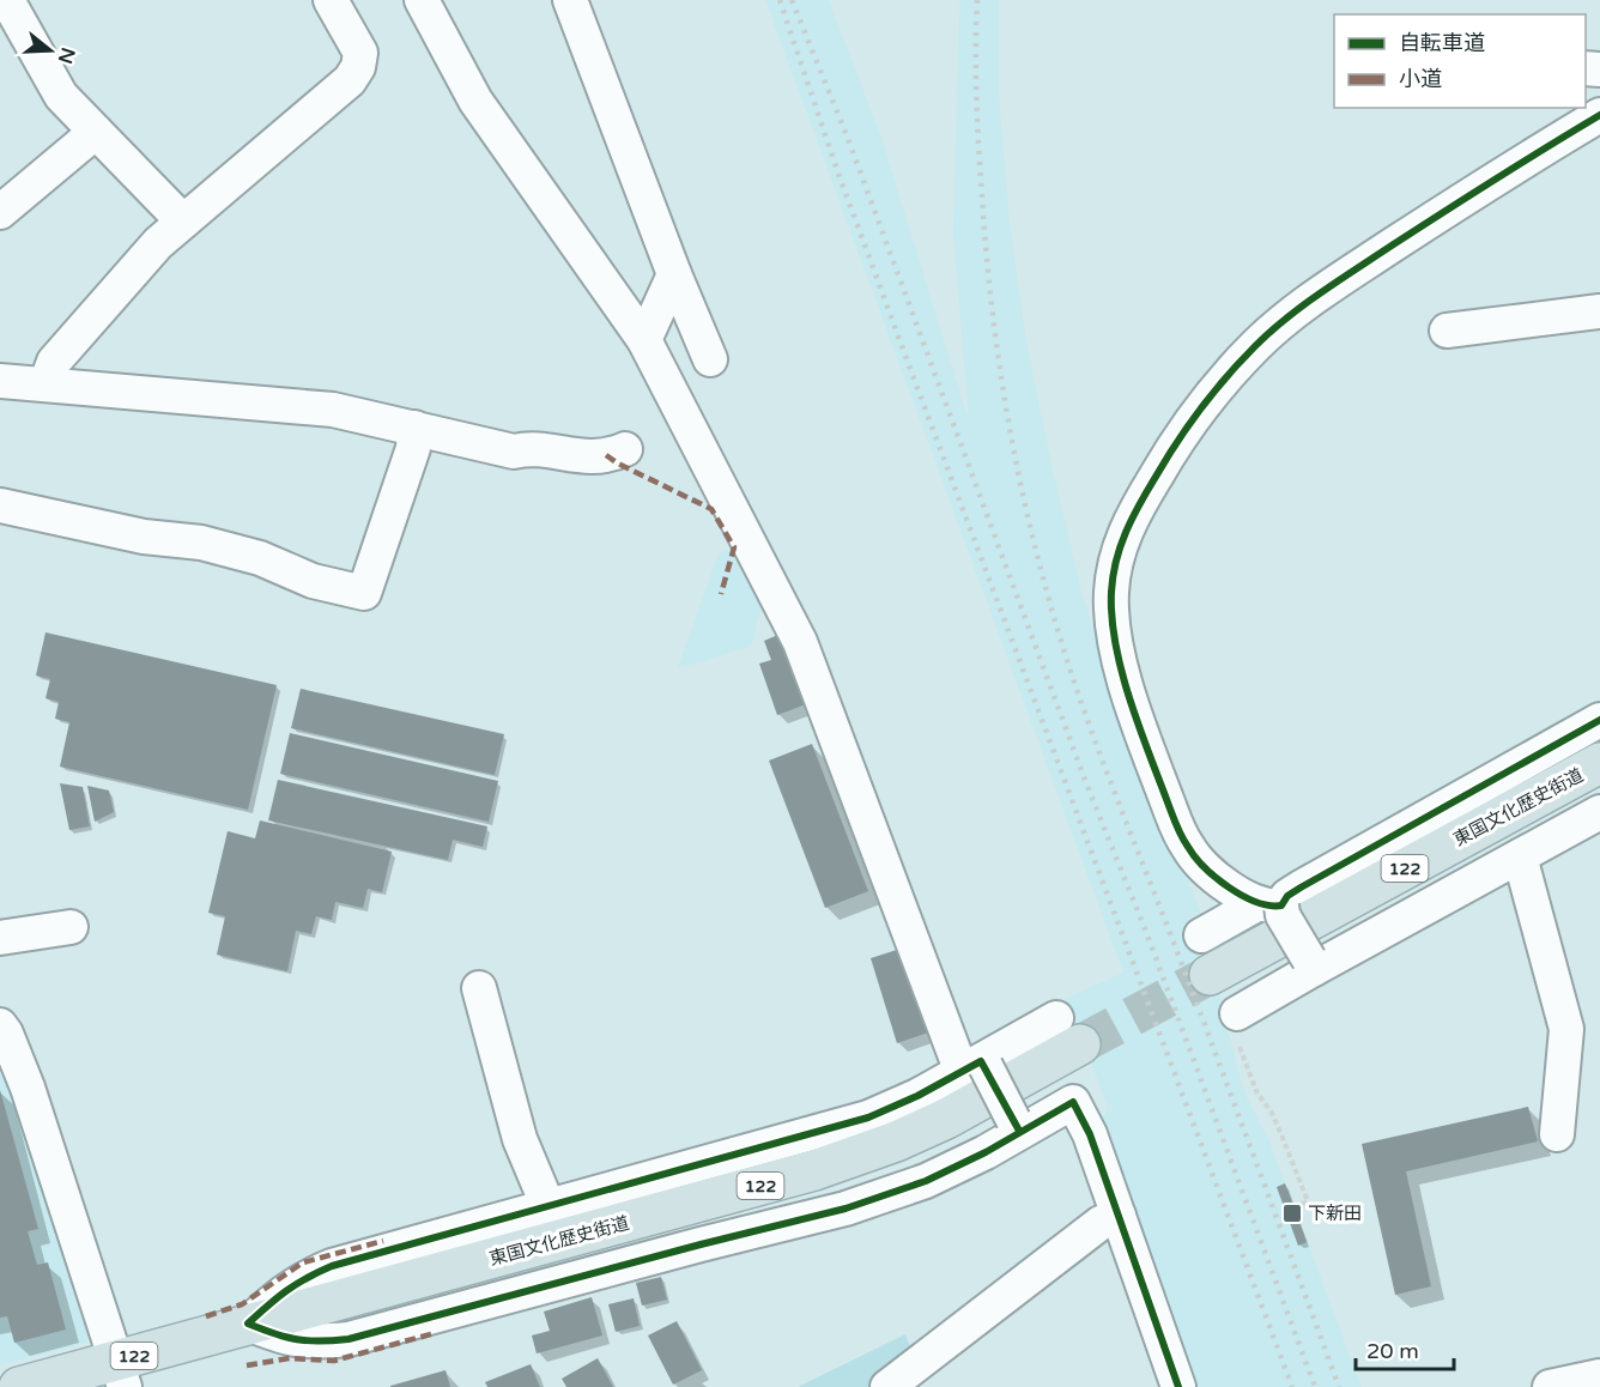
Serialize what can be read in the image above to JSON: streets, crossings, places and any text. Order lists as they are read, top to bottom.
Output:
{
  "streets": {
    "highway": ["東国文化歴史街道", "122"]
  },
  "places": {
    "transit": ["下新田"]
  },
  "legend": ["自転車道", "小道"],
  "scale_bar": "20 m",
  "north": "right"
}
